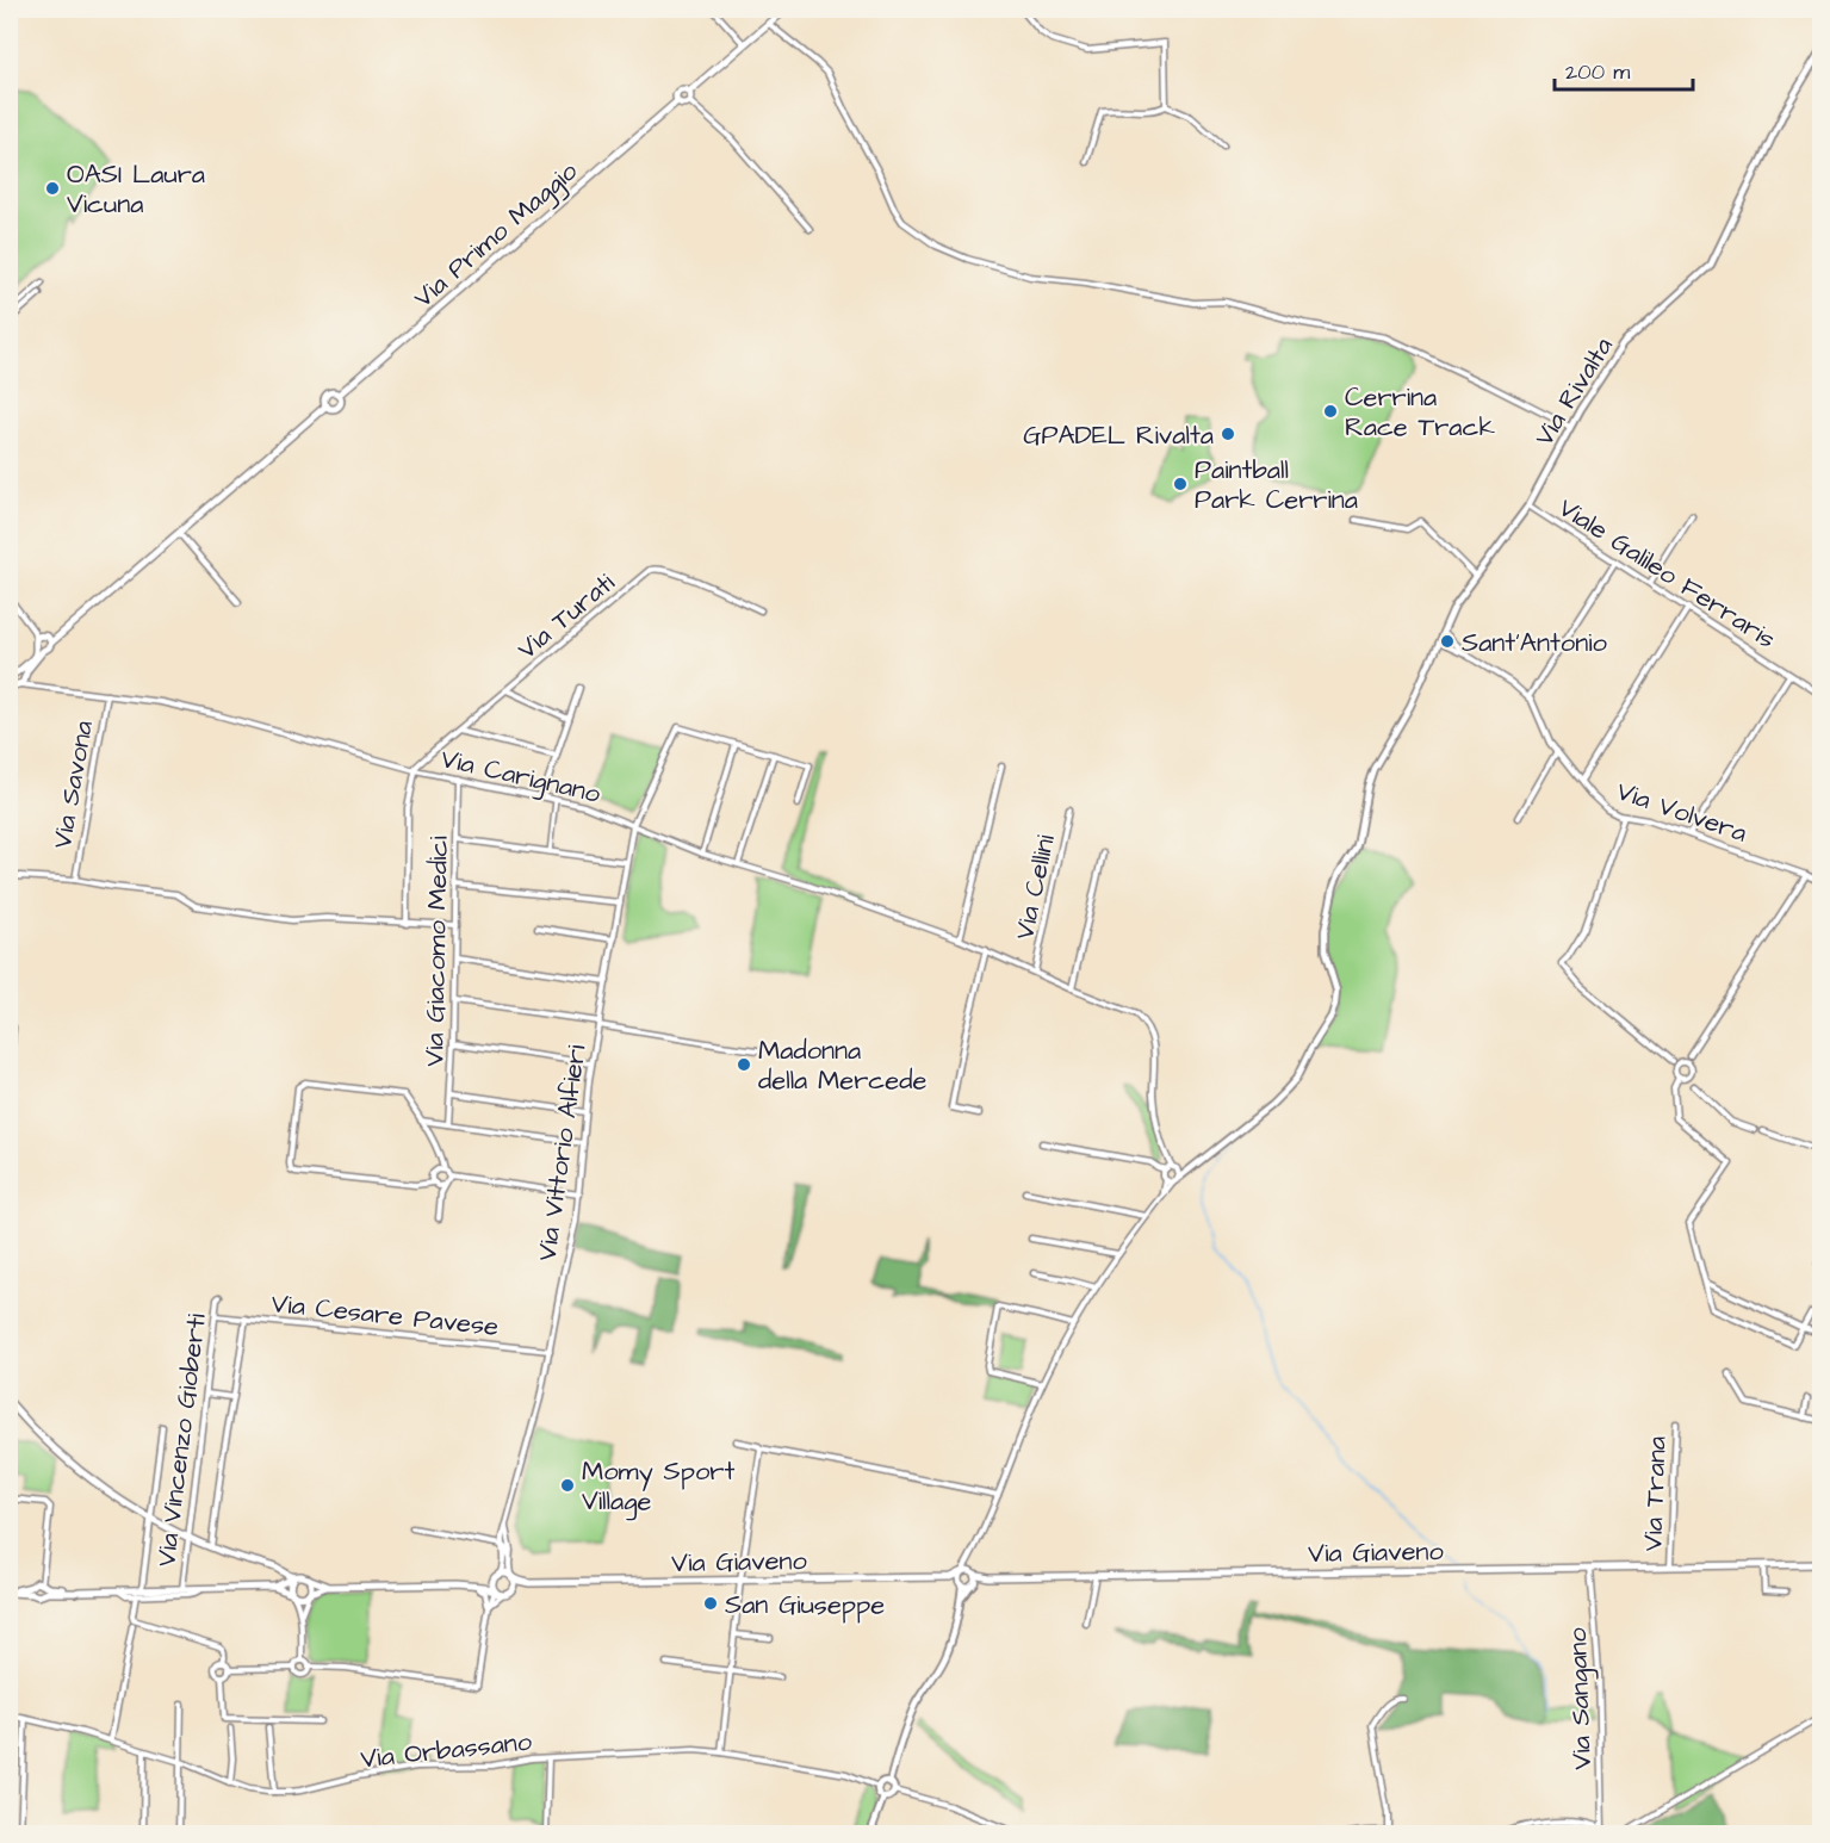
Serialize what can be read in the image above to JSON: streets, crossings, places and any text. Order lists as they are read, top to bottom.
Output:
{
  "streets": {
    "main road": ["Via Primo Maggio", "Via Giaveno"],
    "street": [
      "Via Rivalta",
      "Viale Galileo Ferraris",
      "Via Turati",
      "Via Carignano",
      "Via Savona",
      "Via Volvera",
      "Via Cellini",
      "Via Giacomo Medici",
      "Via Vittorio Alfieri",
      "Via Cesare Pavese",
      "Via Vincenzo Gioberti",
      "Via Trana",
      "Via Sangano",
      "Via Orbassano"
    ]
  },
  "crossings": [
    ["Via Rivalta", "Viale Galileo Ferraris"],
    ["Via Rivalta", "Via Volvera"],
    ["Via Turati", "Via Carignano"],
    ["Via Carignano", "Via Savona"],
    ["Via Carignano", "Via Cellini"],
    ["Via Carignano", "Via Giacomo Medici"],
    ["Via Carignano", "Via Vittorio Alfieri"],
    ["Via Vittorio Alfieri", "Via Cesare Pavese"],
    ["Via Vittorio Alfieri", "Via Giaveno"],
    ["Via Cesare Pavese", "Via Vincenzo Gioberti"],
    ["Via Vincenzo Gioberti", "Via Giaveno"],
    ["Via Trana", "Via Giaveno"],
    ["Via Giaveno", "Via Sangano"]
  ],
  "places": [
    "OASI Laura Vicuna",
    "Cerrina Race Track",
    "GPADEL Rivalta",
    "Paintball Park Cerrina",
    "Sant'Antonio",
    "Madonna della Mercede",
    "Momy Sport Village",
    "San Giuseppe"
  ],
  "scale_bar": "200 m"
}
